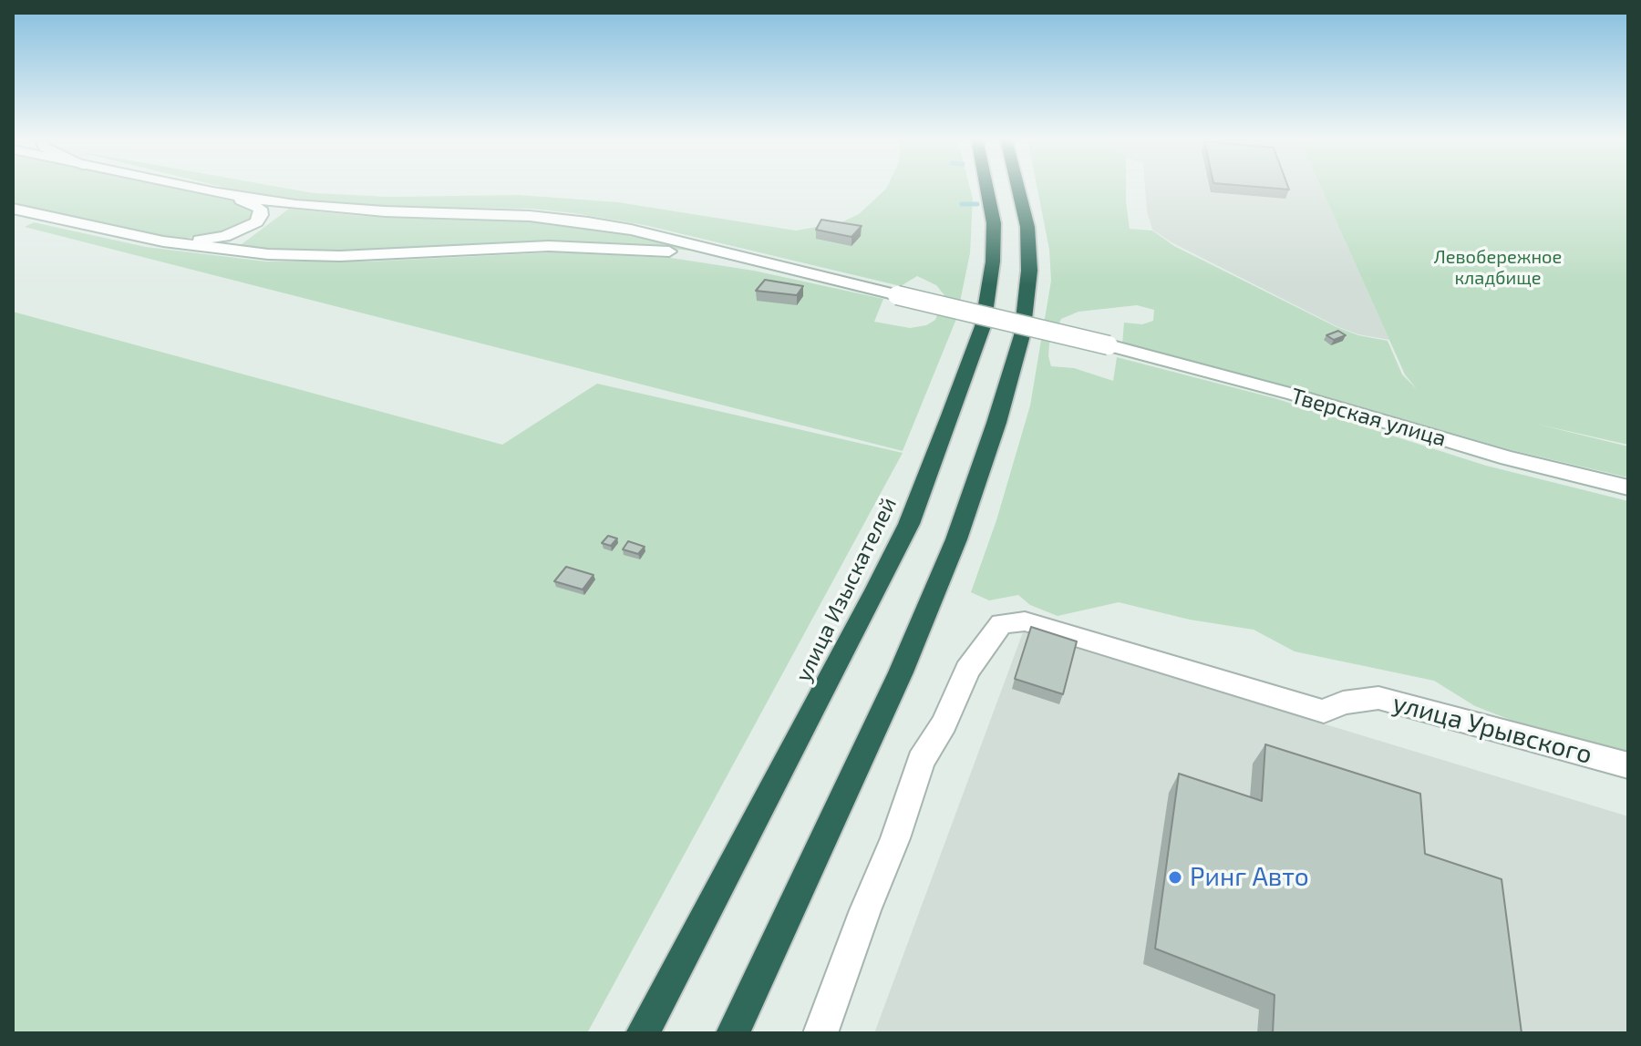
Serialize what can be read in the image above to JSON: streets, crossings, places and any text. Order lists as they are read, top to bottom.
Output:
{
  "streets": {
    "highway": ["улица Изыскателей"],
    "street": ["Тверская улица", "улица Урывского"]
  },
  "parks": ["Левобережное кладбище"],
  "places": ["Ринг Авто"]
}
